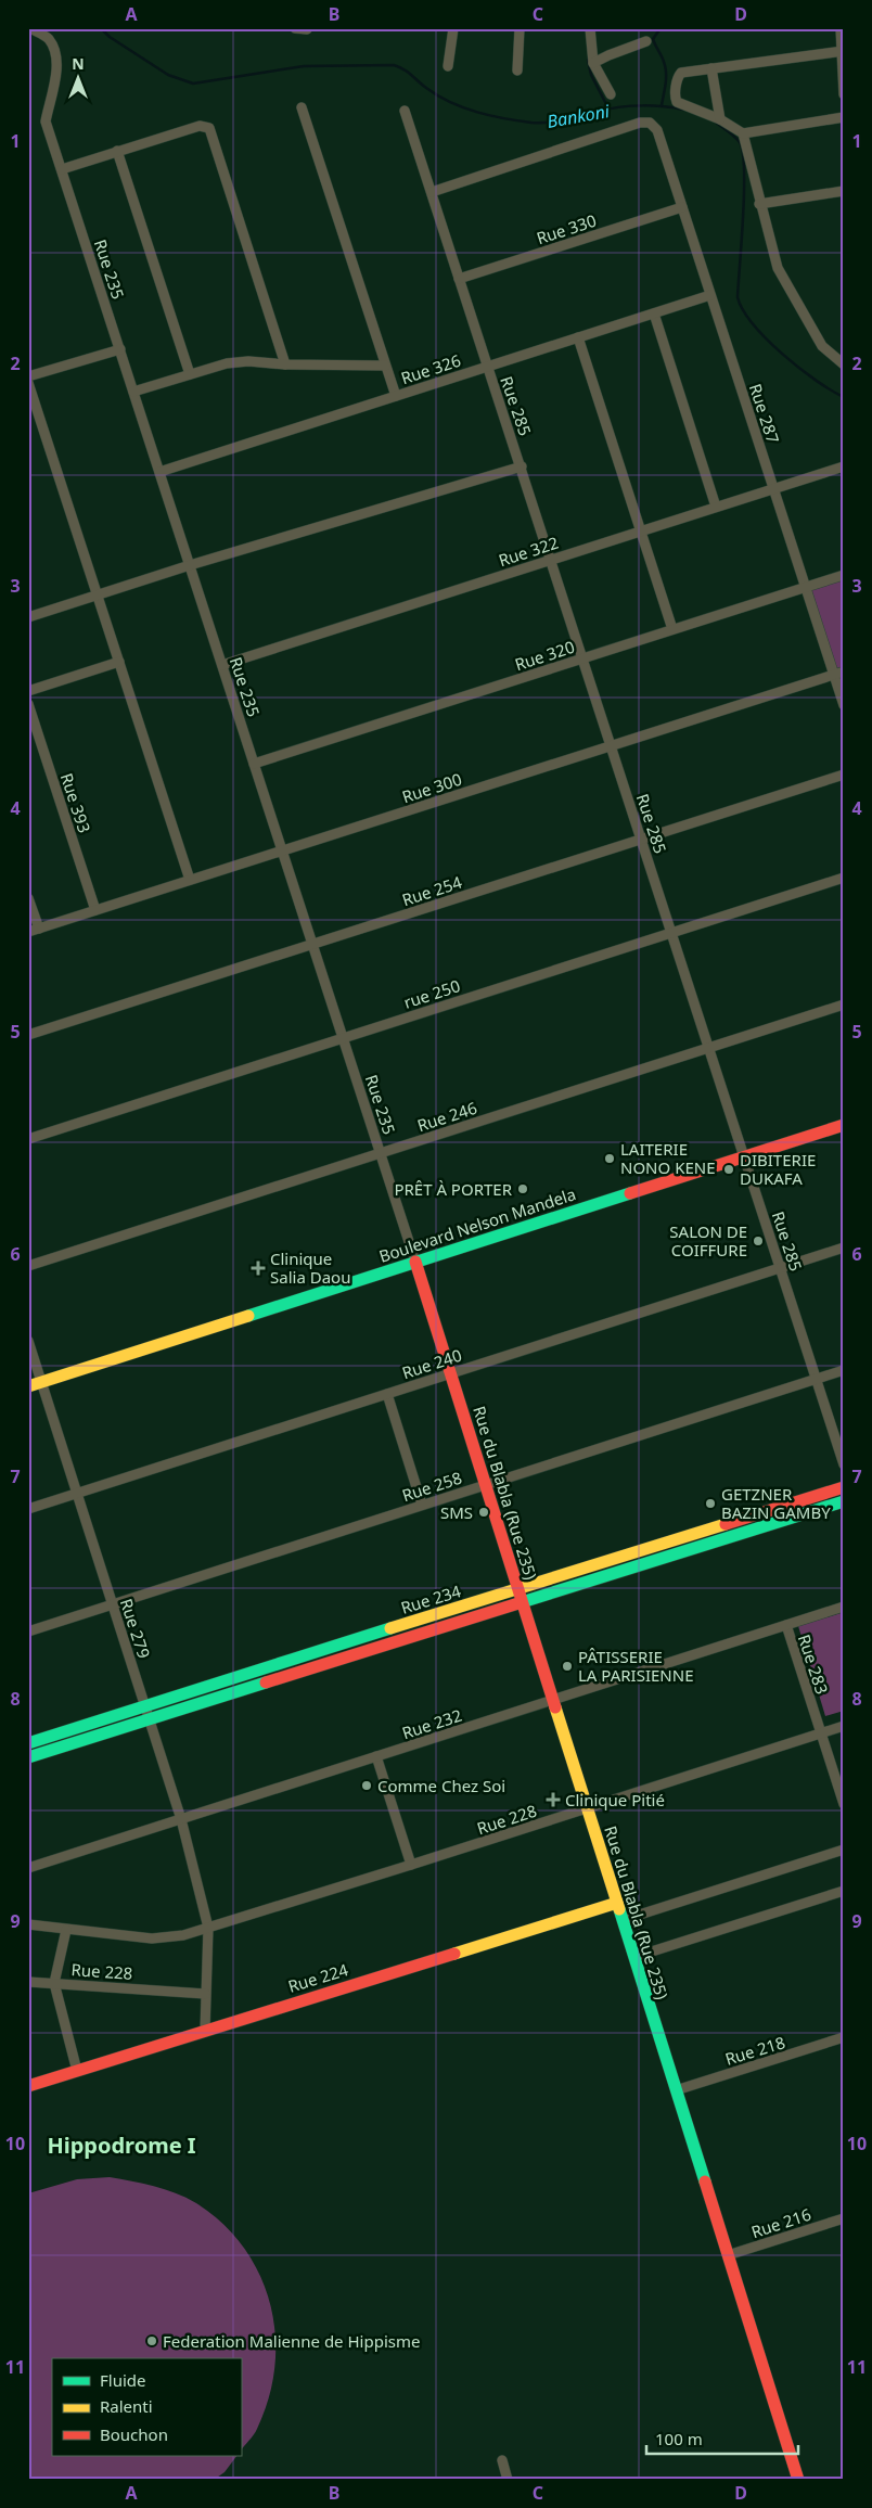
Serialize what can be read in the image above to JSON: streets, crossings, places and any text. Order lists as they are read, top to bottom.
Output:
{
  "streets": {
    "street": [
      "Rue 330",
      "Rue 235",
      "Rue 326",
      "Rue 285",
      "Rue 287",
      "Rue 322",
      "Rue 320",
      "Rue 300",
      "Rue 393",
      "Rue 254",
      "rue 250",
      "Rue 246",
      "Boulevard Nelson Mandela",
      "Rue 240",
      "Rue 258",
      "Rue du Blabla (Rue 235)",
      "Rue 234",
      "Rue 279",
      "Rue 283",
      "Rue 232",
      "Rue 228",
      "Rue 224",
      "Rue 218",
      "Rue 216"
    ]
  },
  "crossings": [
    ["Rue 330", "Rue 285"],
    ["Rue 330", "Rue 287"],
    ["Rue 235", "Rue 326"],
    ["Rue 235", "Rue 322"],
    ["Rue 235", "Rue 320"],
    ["Rue 235", "Rue 300"],
    ["Rue 235", "Rue 254"],
    ["Rue 235", "rue 250"],
    ["Rue 235", "Rue 246"],
    ["Rue 235", "Boulevard Nelson Mandela"],
    ["Rue 235", "Rue du Blabla (Rue 235)"],
    ["Rue 326", "Rue 285"],
    ["Rue 326", "Rue 287"],
    ["Rue 285", "Rue 287"],
    ["Rue 285", "Rue 322"],
    ["Rue 285", "Rue 320"],
    ["Rue 285", "Rue 300"],
    ["Rue 285", "Rue 254"],
    ["Rue 285", "rue 250"],
    ["Rue 285", "Rue 246"],
    ["Rue 285", "Boulevard Nelson Mandela"],
    ["Rue 285", "Rue 240"],
    ["Rue 285", "Rue 258"],
    ["Rue 287", "Rue 322"],
    ["Rue 287", "Rue 320"],
    ["Rue 287", "Rue 300"],
    ["Rue 300", "Rue 393"],
    ["Boulevard Nelson Mandela", "Rue du Blabla (Rue 235)"],
    ["Boulevard Nelson Mandela", "Rue 279"],
    ["Rue 240", "Rue du Blabla (Rue 235)"],
    ["Rue 240", "Rue 279"],
    ["Rue 258", "Rue du Blabla (Rue 235)"],
    ["Rue 258", "Rue 279"],
    ["Rue du Blabla (Rue 235)", "Rue 234"],
    ["Rue du Blabla (Rue 235)", "Rue 232"],
    ["Rue du Blabla (Rue 235)", "Rue 228"],
    ["Rue du Blabla (Rue 235)", "Rue 224"],
    ["Rue du Blabla (Rue 235)", "Rue 218"],
    ["Rue du Blabla (Rue 235)", "Rue 216"],
    ["Rue 234", "Rue 279"],
    ["Rue 279", "Rue 232"],
    ["Rue 279", "Rue 228"],
    ["Rue 279", "Rue 224"],
    ["Rue 283", "Rue 232"],
    ["Rue 283", "Rue 228"]
  ],
  "districts": ["Hippodrome I"],
  "water": ["Bankoni"],
  "places": {
    "other": [
      "LAITERIE NONO KENE",
      "DIBITERIE DUKAFA",
      "PRÊT À PORTER",
      "SALON DE COIFFURE",
      "GETZNER BAZIN GAMBY",
      "SMS",
      "PÂTISSERIE LA PARISIENNE",
      "Comme Chez Soi",
      "Federation Malienne de Hippisme"
    ],
    "health": ["Clinique Salia Daou", "Clinique Pitié"]
  },
  "legend": ["Fluide", "Ralenti", "Bouchon"],
  "scale_bar": "100 m",
  "north": "top",
  "grid": {
    "columns": [
      "A",
      "B",
      "C",
      "D"
    ],
    "rows": [
      "1",
      "2",
      "3",
      "4",
      "5",
      "6",
      "7",
      "8",
      "9",
      "10",
      "11"
    ]
  }
}
